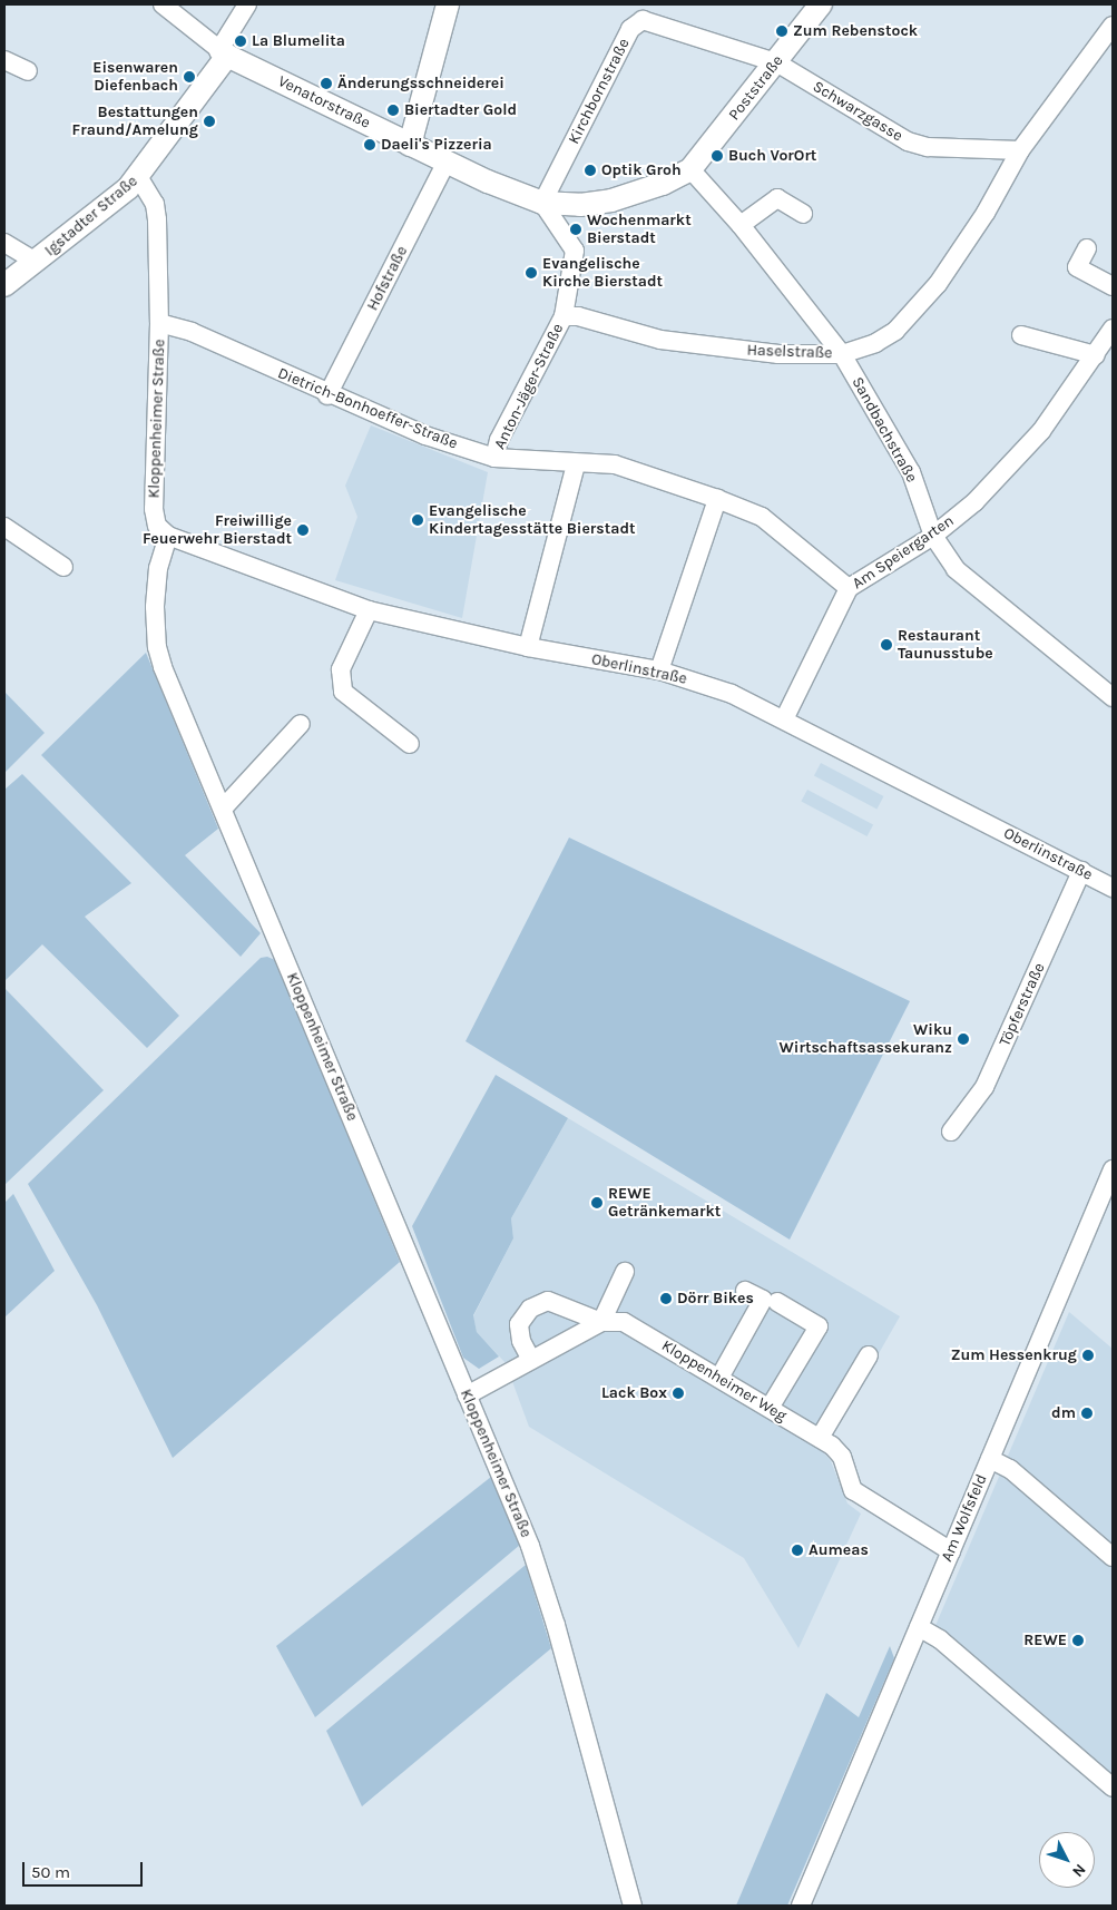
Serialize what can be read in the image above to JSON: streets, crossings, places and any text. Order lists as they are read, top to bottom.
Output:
{
  "streets": {
    "main road": ["Poststraße", "Venatorstraße", "Igstadter Straße"],
    "street": [
      "Kirchbornstraße",
      "Schwarzgasse",
      "Hofstraße",
      "Haselstraße",
      "Anton-Jäger-Straße",
      "Dietrich-Bonhoeffer-Straße",
      "Kloppenheimer Straße",
      "Sandbachstraße",
      "Am Speiergarten",
      "Oberlinstraße",
      "Töpferstraße",
      "Kloppenheimer Weg",
      "Am Wolfsfeld"
    ]
  },
  "crossings": [
    ["Poststraße", "Kirchbornstraße"],
    ["Poststraße", "Venatorstraße"],
    ["Poststraße", "Schwarzgasse"],
    ["Poststraße", "Sandbachstraße"],
    ["Kirchbornstraße", "Venatorstraße"],
    ["Kirchbornstraße", "Schwarzgasse"],
    ["Venatorstraße", "Igstadter Straße"],
    ["Venatorstraße", "Hofstraße"],
    ["Venatorstraße", "Sandbachstraße"],
    ["Schwarzgasse", "Haselstraße"],
    ["Igstadter Straße", "Kloppenheimer Straße"],
    ["Hofstraße", "Dietrich-Bonhoeffer-Straße"],
    ["Haselstraße", "Anton-Jäger-Straße"],
    ["Haselstraße", "Sandbachstraße"],
    ["Anton-Jäger-Straße", "Dietrich-Bonhoeffer-Straße"],
    ["Dietrich-Bonhoeffer-Straße", "Kloppenheimer Straße"],
    ["Dietrich-Bonhoeffer-Straße", "Am Speiergarten"],
    ["Kloppenheimer Straße", "Oberlinstraße"],
    ["Sandbachstraße", "Am Speiergarten"],
    ["Am Speiergarten", "Oberlinstraße"],
    ["Oberlinstraße", "Töpferstraße"],
    ["Kloppenheimer Weg", "Am Wolfsfeld"]
  ],
  "places": [
    "Zum Rebenstock",
    "La Blumelita",
    "Eisenwaren Diefenbach",
    "Änderungsschneiderei",
    "Biertadter Gold",
    "Bestattungen Fraund/Amelung",
    "Daeli's Pizzeria",
    "Buch VorOrt",
    "Optik Groh",
    "Wochenmarkt Bierstadt",
    "Evangelische Kirche Bierstadt",
    "Evangelische Kindertagesstätte Bierstadt",
    "Freiwillige Feuerwehr Bierstadt",
    "Restaurant Taunusstube",
    "Wiku Wirtschaftsassekuranz",
    "REWE Getränkemarkt",
    "Dörr Bikes",
    "Zum Hessenkrug",
    "Lack Box",
    "dm",
    "Aumeas",
    "REWE"
  ],
  "scale_bar": "50 m",
  "north": "bottom right"
}
